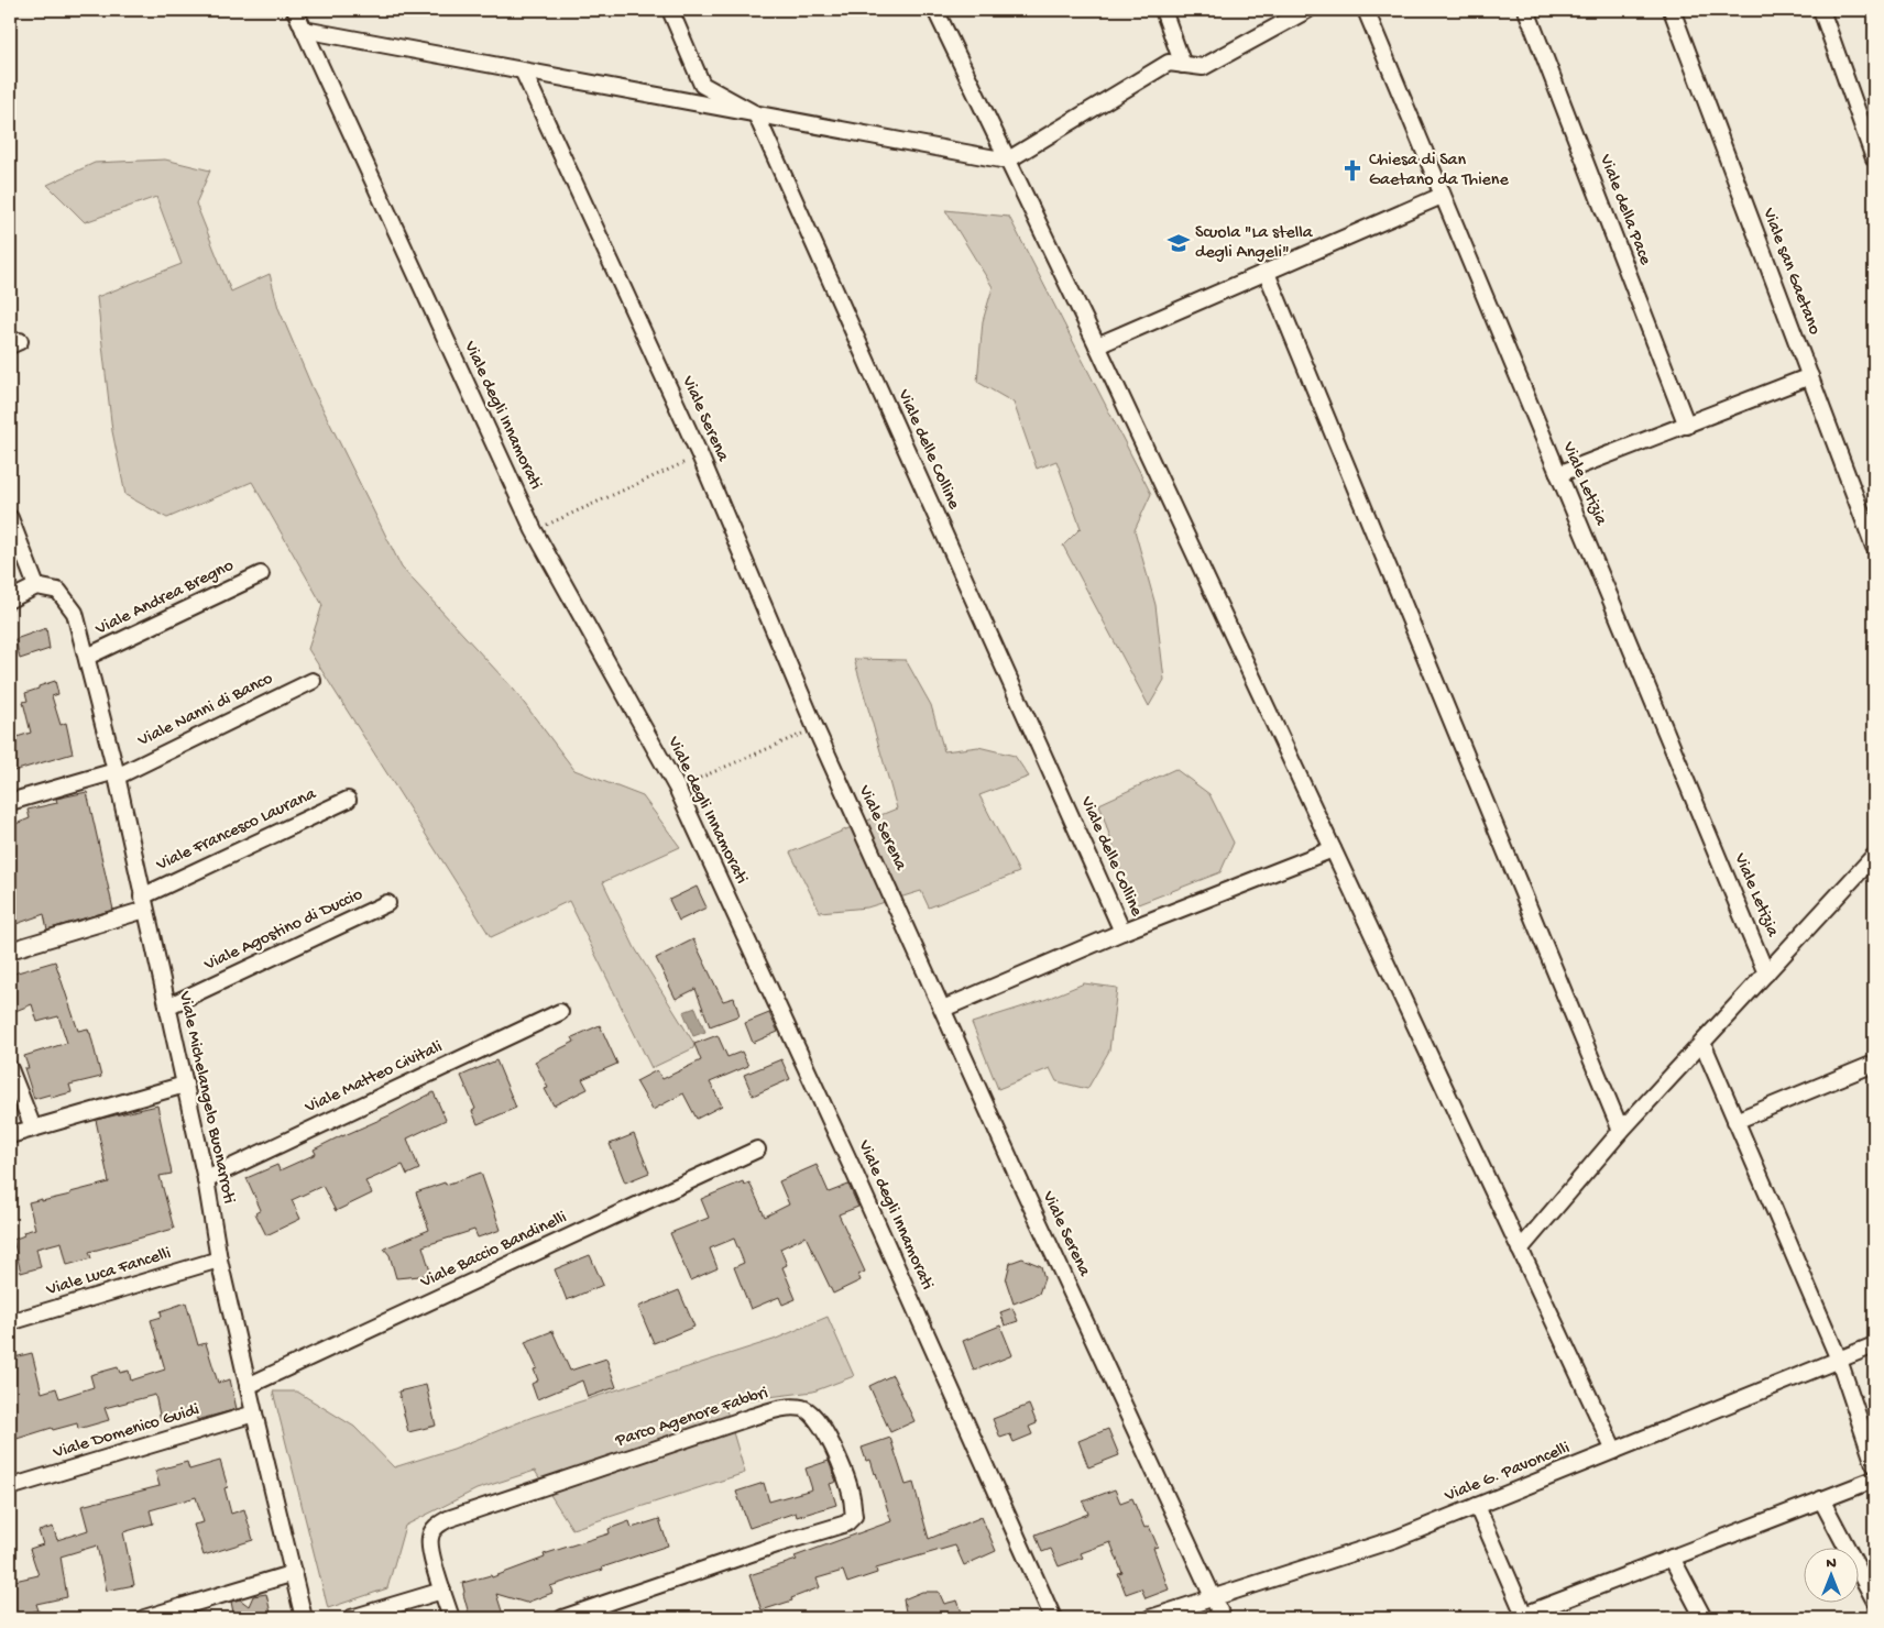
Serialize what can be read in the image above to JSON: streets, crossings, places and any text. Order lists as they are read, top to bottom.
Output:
{
  "streets": {
    "street": [
      "Viale della Pace",
      "Viale san Gaetano",
      "Viale degli Innamorati",
      "Viale Serena",
      "Viale delle Colline",
      "Viale Letizia",
      "Viale Andrea Bregno",
      "Viale Nanni di Banco",
      "Viale Francesco Laurana",
      "Viale Agostino di Duccio",
      "Viale Matteo Civitali",
      "Viale Michelangelo Buonarroti",
      "Viale Baccio Bandinelli",
      "Viale Luca Fancelli",
      "Parco Agenore Fabbri",
      "Viale Domenico Guidi",
      "Viale G. Pavoncelli"
    ]
  },
  "crossings": [
    ["Viale Serena", "Viale G. Pavoncelli"],
    ["Viale Andrea Bregno", "Viale Michelangelo Buonarroti"],
    ["Viale Nanni di Banco", "Viale Michelangelo Buonarroti"],
    ["Viale Francesco Laurana", "Viale Michelangelo Buonarroti"],
    ["Viale Agostino di Duccio", "Viale Michelangelo Buonarroti"],
    ["Viale Matteo Civitali", "Viale Michelangelo Buonarroti"],
    ["Viale Michelangelo Buonarroti", "Viale Baccio Bandinelli"],
    ["Viale Michelangelo Buonarroti", "Viale Luca Fancelli"],
    ["Viale Michelangelo Buonarroti", "Viale Domenico Guidi"]
  ],
  "places": {
    "church": ["Chiesa di San Gaetano da Thiene"],
    "school or university": ["Scuola \"La stella degli Angeli\""]
  },
  "north": "top"
}
